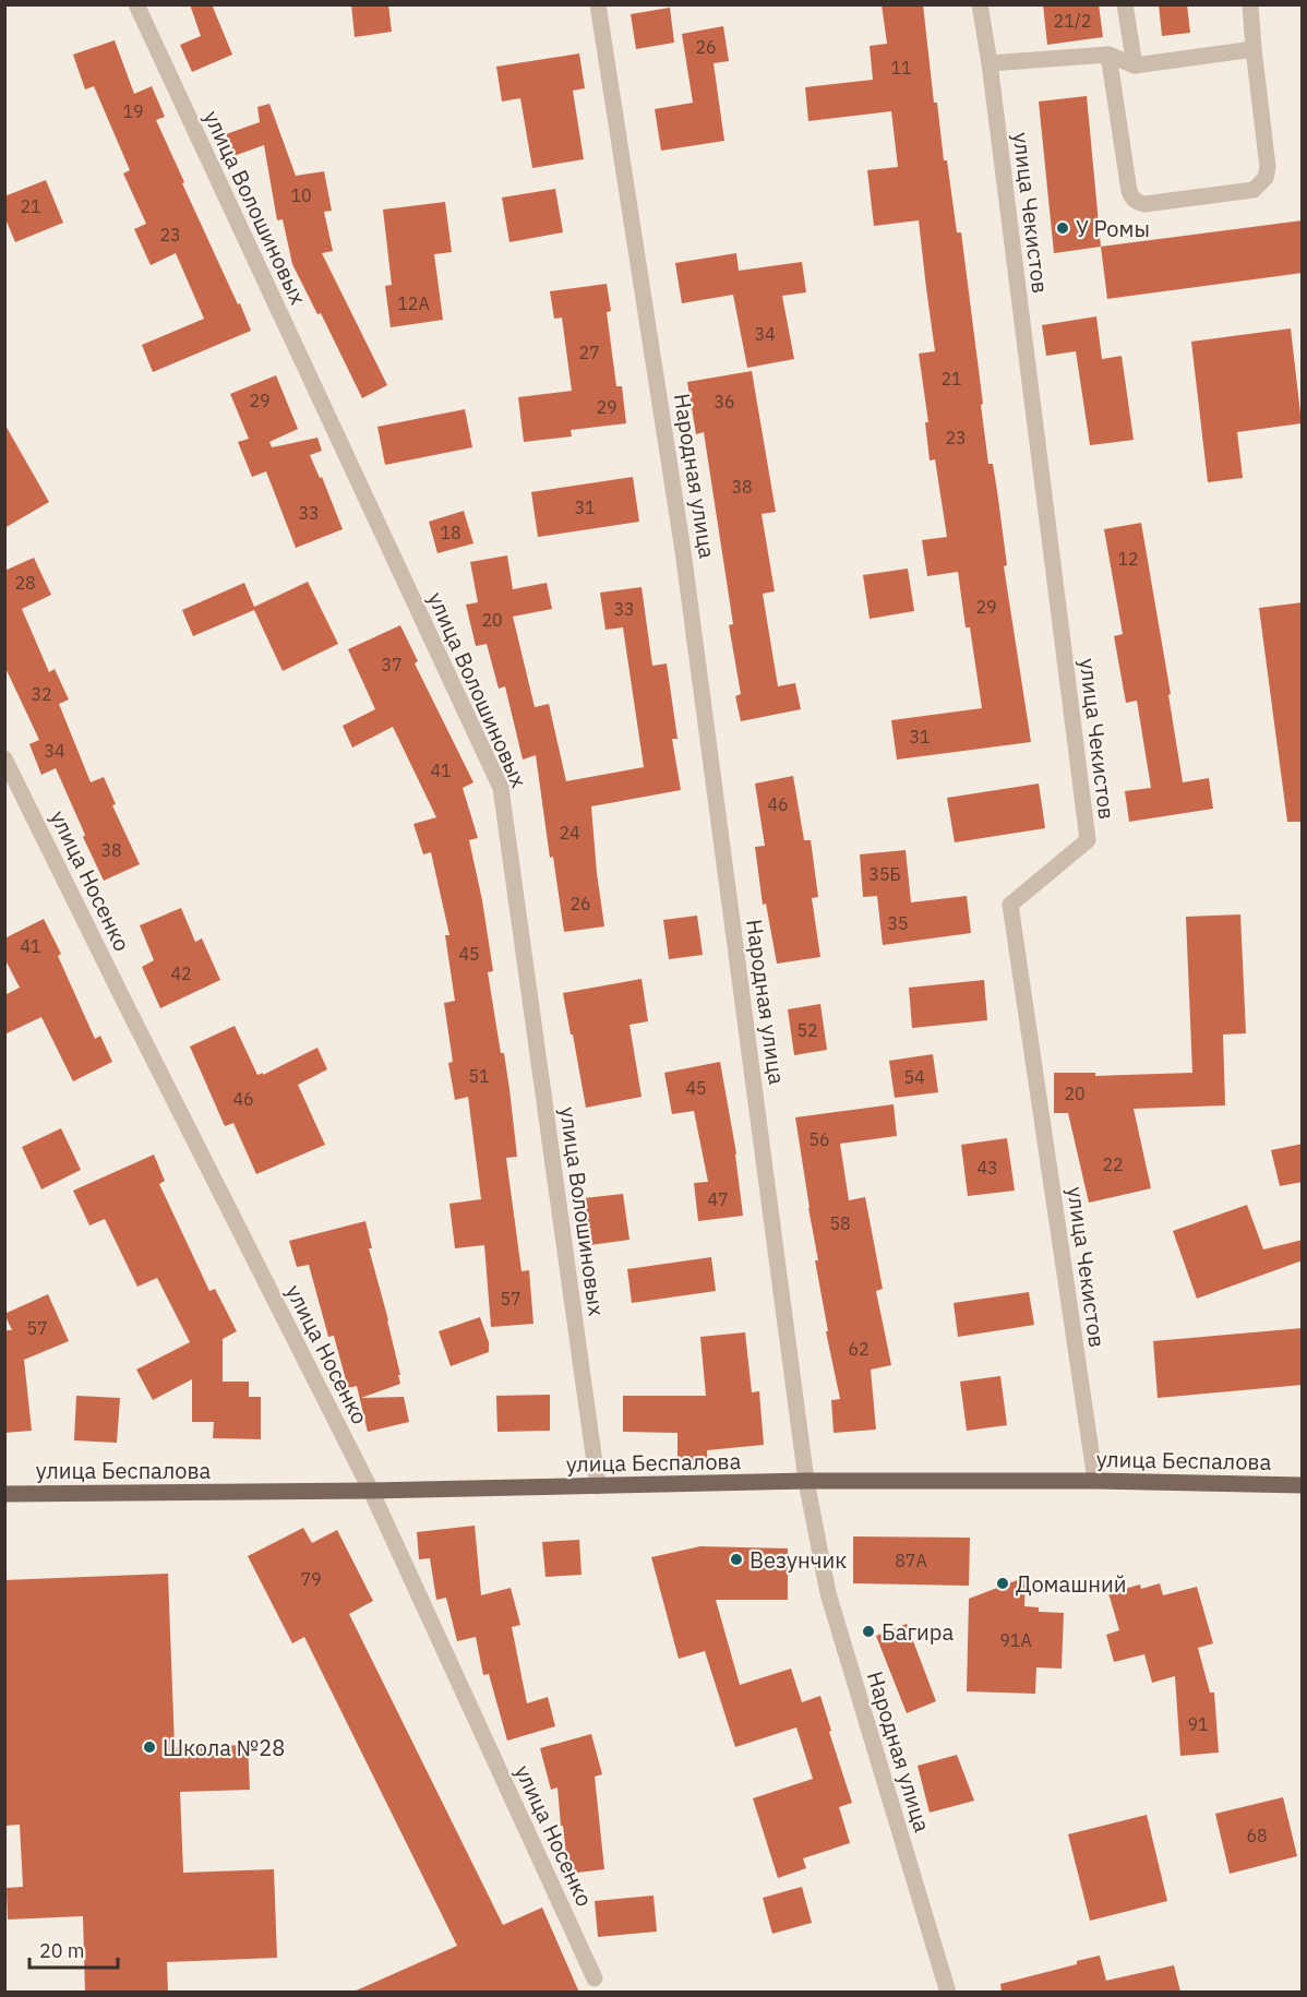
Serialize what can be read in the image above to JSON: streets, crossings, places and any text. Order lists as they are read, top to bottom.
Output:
{
  "streets": {
    "main road": ["улица Беспалова"],
    "street": [
      "улица Волошиновых",
      "улица Чекистов",
      "Народная улица",
      "улица Носенко"
    ]
  },
  "crossings": [
    ["улица Волошиновых", "улица Беспалова"],
    ["улица Чекистов", "улица Беспалова"],
    ["Народная улица", "улица Беспалова"],
    ["улица Носенко", "улица Беспалова"]
  ],
  "places": [
    "У Ромы",
    "Везунчик",
    "Домашний",
    "Багира",
    "Школа №28"
  ],
  "house_numbers": [
    "21/2",
    "26",
    "11",
    "19",
    "10",
    "21",
    "23",
    "12А",
    "34",
    "27",
    "21",
    "29",
    "36",
    "29",
    "23",
    "38",
    "31",
    "33",
    "18",
    "12",
    "28",
    "29",
    "33",
    "20",
    "37",
    "32",
    "31",
    "34",
    "41",
    "46",
    "24",
    "38",
    "35Б",
    "26",
    "35",
    "41",
    "45",
    "42",
    "52",
    "51",
    "54",
    "45",
    "20",
    "46",
    "56",
    "22",
    "43",
    "47",
    "58",
    "57",
    "57",
    "62",
    "87А",
    "79",
    "91А",
    "91",
    "68"
  ],
  "scale_bar": "20 m"
}
